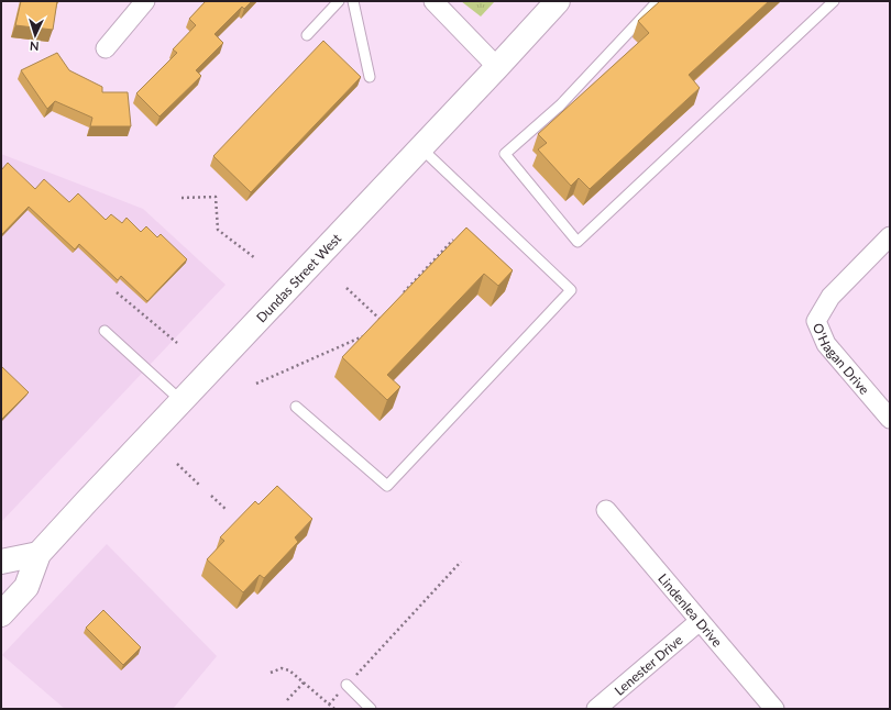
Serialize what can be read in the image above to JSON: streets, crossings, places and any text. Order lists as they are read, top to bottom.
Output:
{
  "streets": {
    "main road": ["Dundas Street West"],
    "street": ["O'Hagan Drive", "Lindenlea Drive", "Lenester Drive"]
  },
  "crossings": [
    ["Lindenlea Drive", "Lenester Drive"]
  ],
  "north": "bottom"
}
